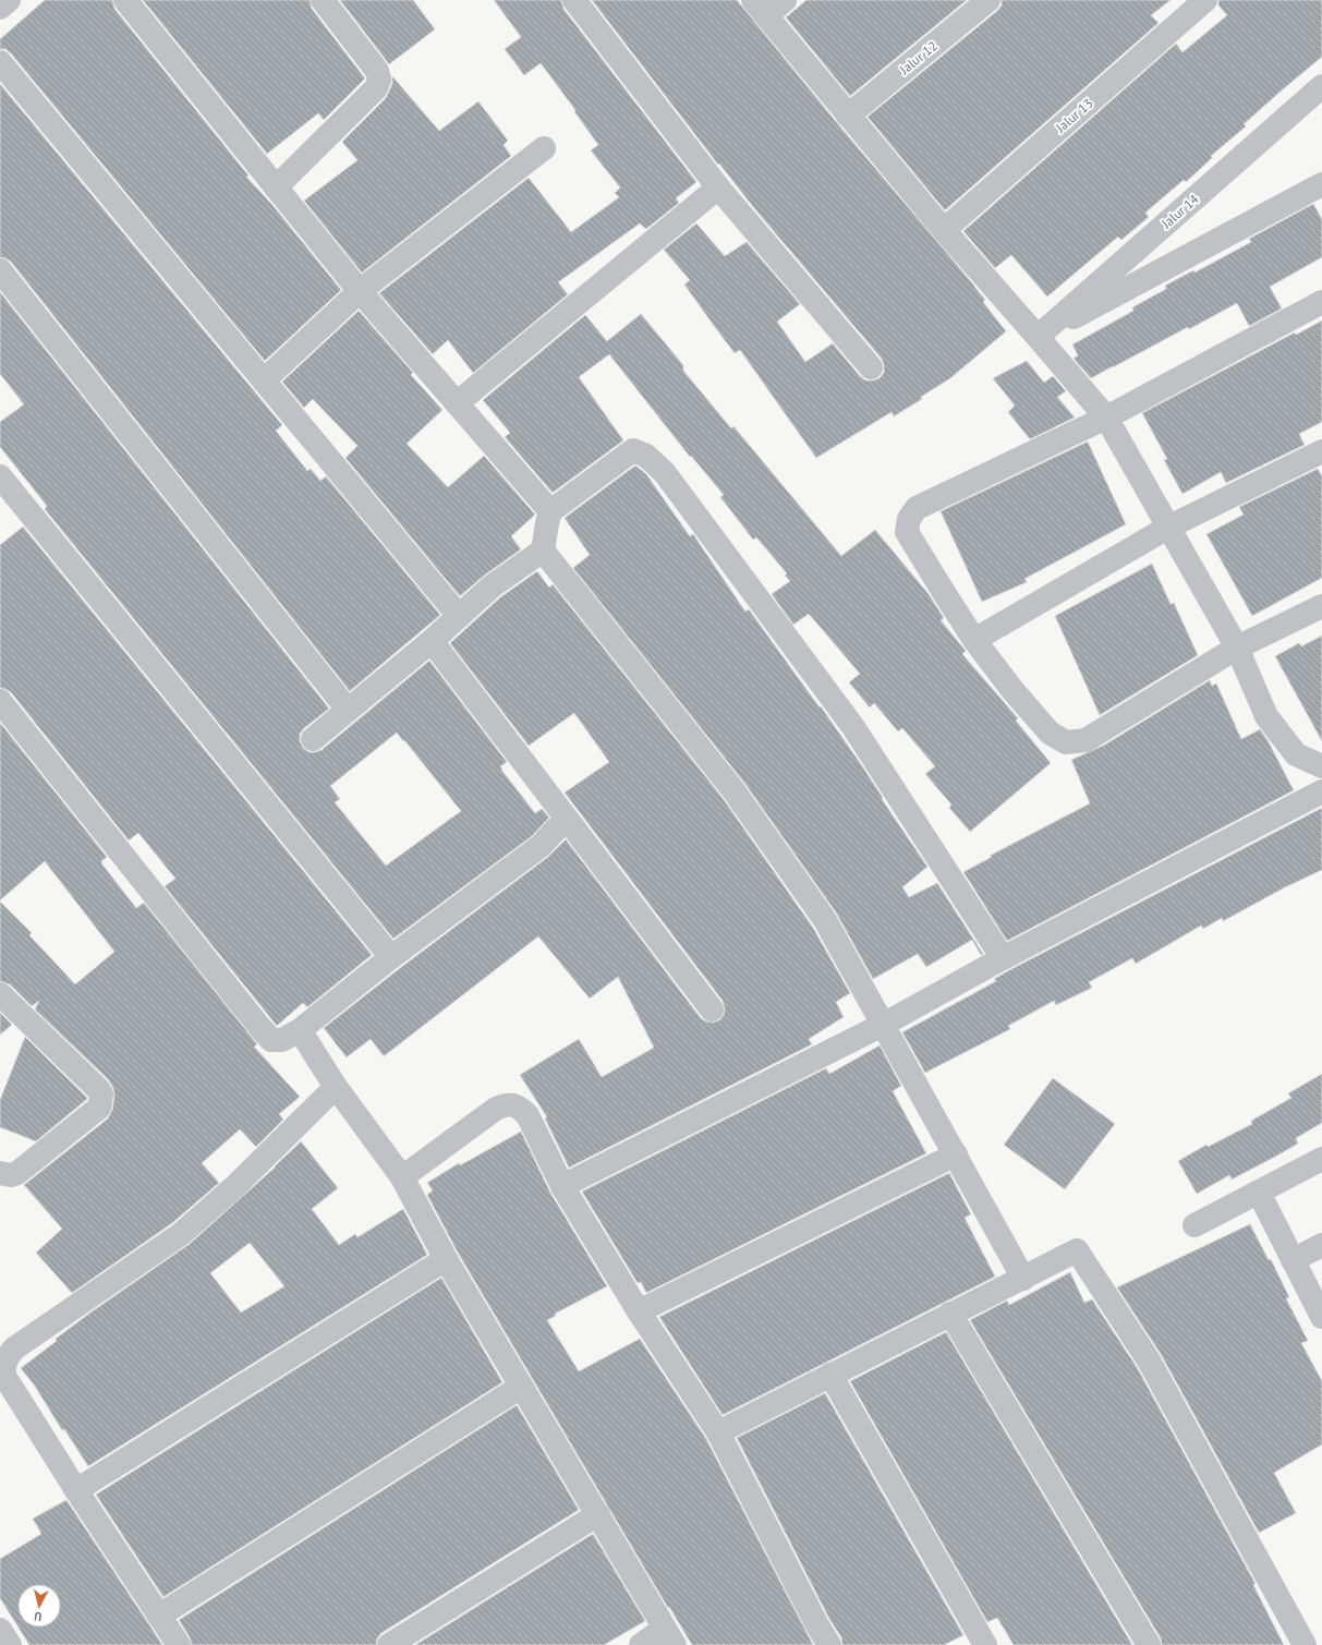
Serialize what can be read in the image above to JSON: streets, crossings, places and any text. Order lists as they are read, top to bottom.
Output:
{
  "streets": {
    "street": ["Jalur 12", "Jalur 13", "Jalur 14"]
  },
  "north": "bottom"
}
